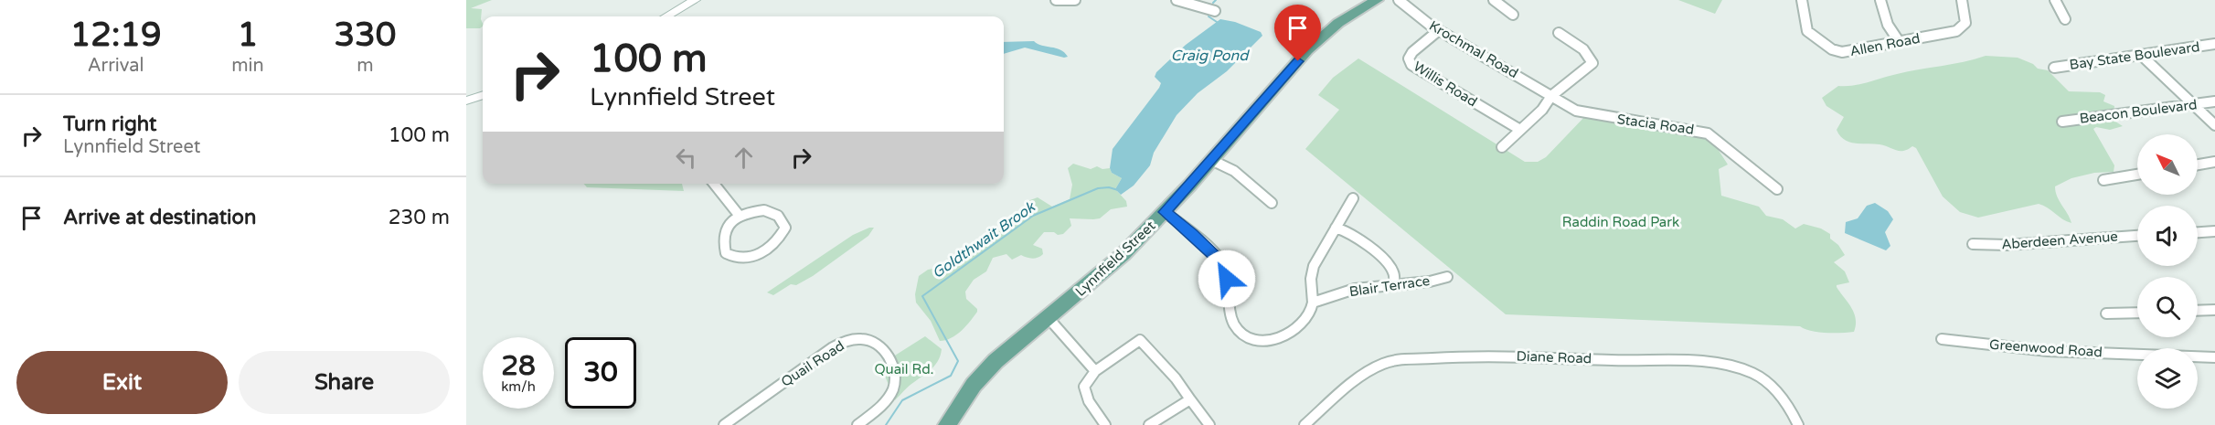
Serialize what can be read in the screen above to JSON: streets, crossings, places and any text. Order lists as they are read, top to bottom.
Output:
{
  "streets": {
    "main road": ["Lynnfield Street"],
    "street": [
      "Allen Road",
      "Krochmal Road",
      "Bay State Boulevard",
      "Willis Road",
      "Beacon Boulevard",
      "Stacia Road",
      "Aberdeen Avenue",
      "Blair Terrace",
      "Greenwood Road",
      "Diane Road",
      "Quail Road"
    ]
  },
  "crossings": [
    ["Krochmal Road", "Willis Road"],
    ["Krochmal Road", "Stacia Road"]
  ],
  "water": ["Craig Pond", "Goldthwait Brook"],
  "parks": ["Raddin Road Park", "Quail Rd."],
  "north": "top left",
  "page": {
    "eta": [
      "12:19",
      "Arrival",
      "1",
      "min",
      "330",
      "m"
    ],
    "turn": ["100 m", "Lynnfield Street"],
    "list": [
      {
        "name": "Turn right",
        "note": "Lynnfield Street",
        "value": "100 m"
      },
      {
        "name": "Arrive at destination",
        "value": "230 m"
      }
    ],
    "speed": "28 km/h",
    "limit": "30",
    "buttons": ["Exit", "Share"]
  }
}
